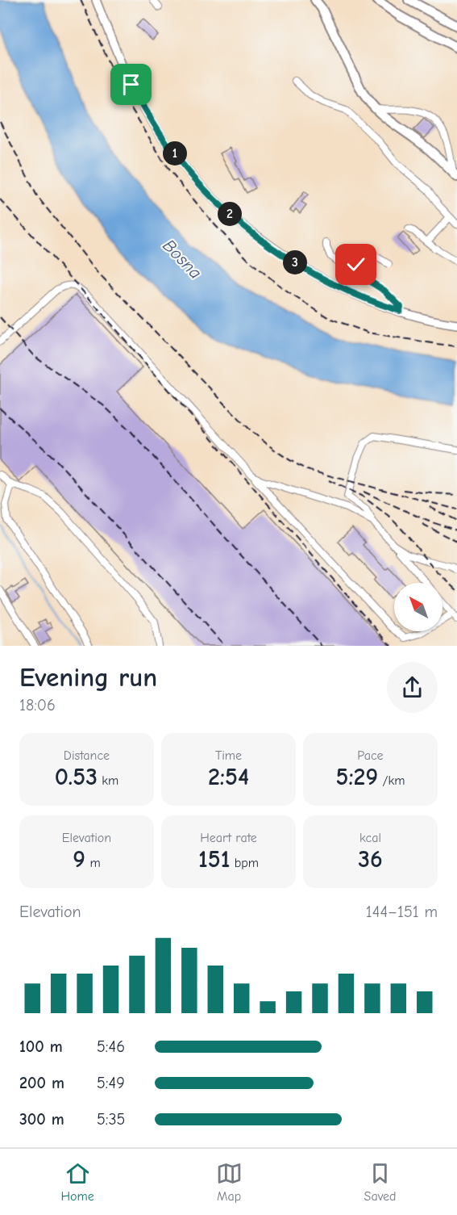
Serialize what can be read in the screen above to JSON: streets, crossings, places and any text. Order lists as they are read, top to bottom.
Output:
{
  "water": ["Bosna"],
  "north": "top left",
  "page": {
    "pins": ["1", "2", "3"],
    "heading": ["Evening run", "18:06"],
    "stats": [
      ["Distance", "0.53 km"],
      ["Time", "2:54"],
      ["Pace", "5:29 /km"],
      ["Elevation", "9 m"],
      ["Heart rate", "151 bpm"],
      ["kcal", "36"]
    ],
    "chart": ["Elevation", "144–151 m"],
    "list": [
      {
        "name": "100 m",
        "note": "5:46"
      },
      {
        "name": "200 m",
        "note": "5:49"
      },
      {
        "name": "300 m",
        "note": "5:35"
      }
    ],
    "tabs": ["Home", "Map", "Saved"]
  }
}
